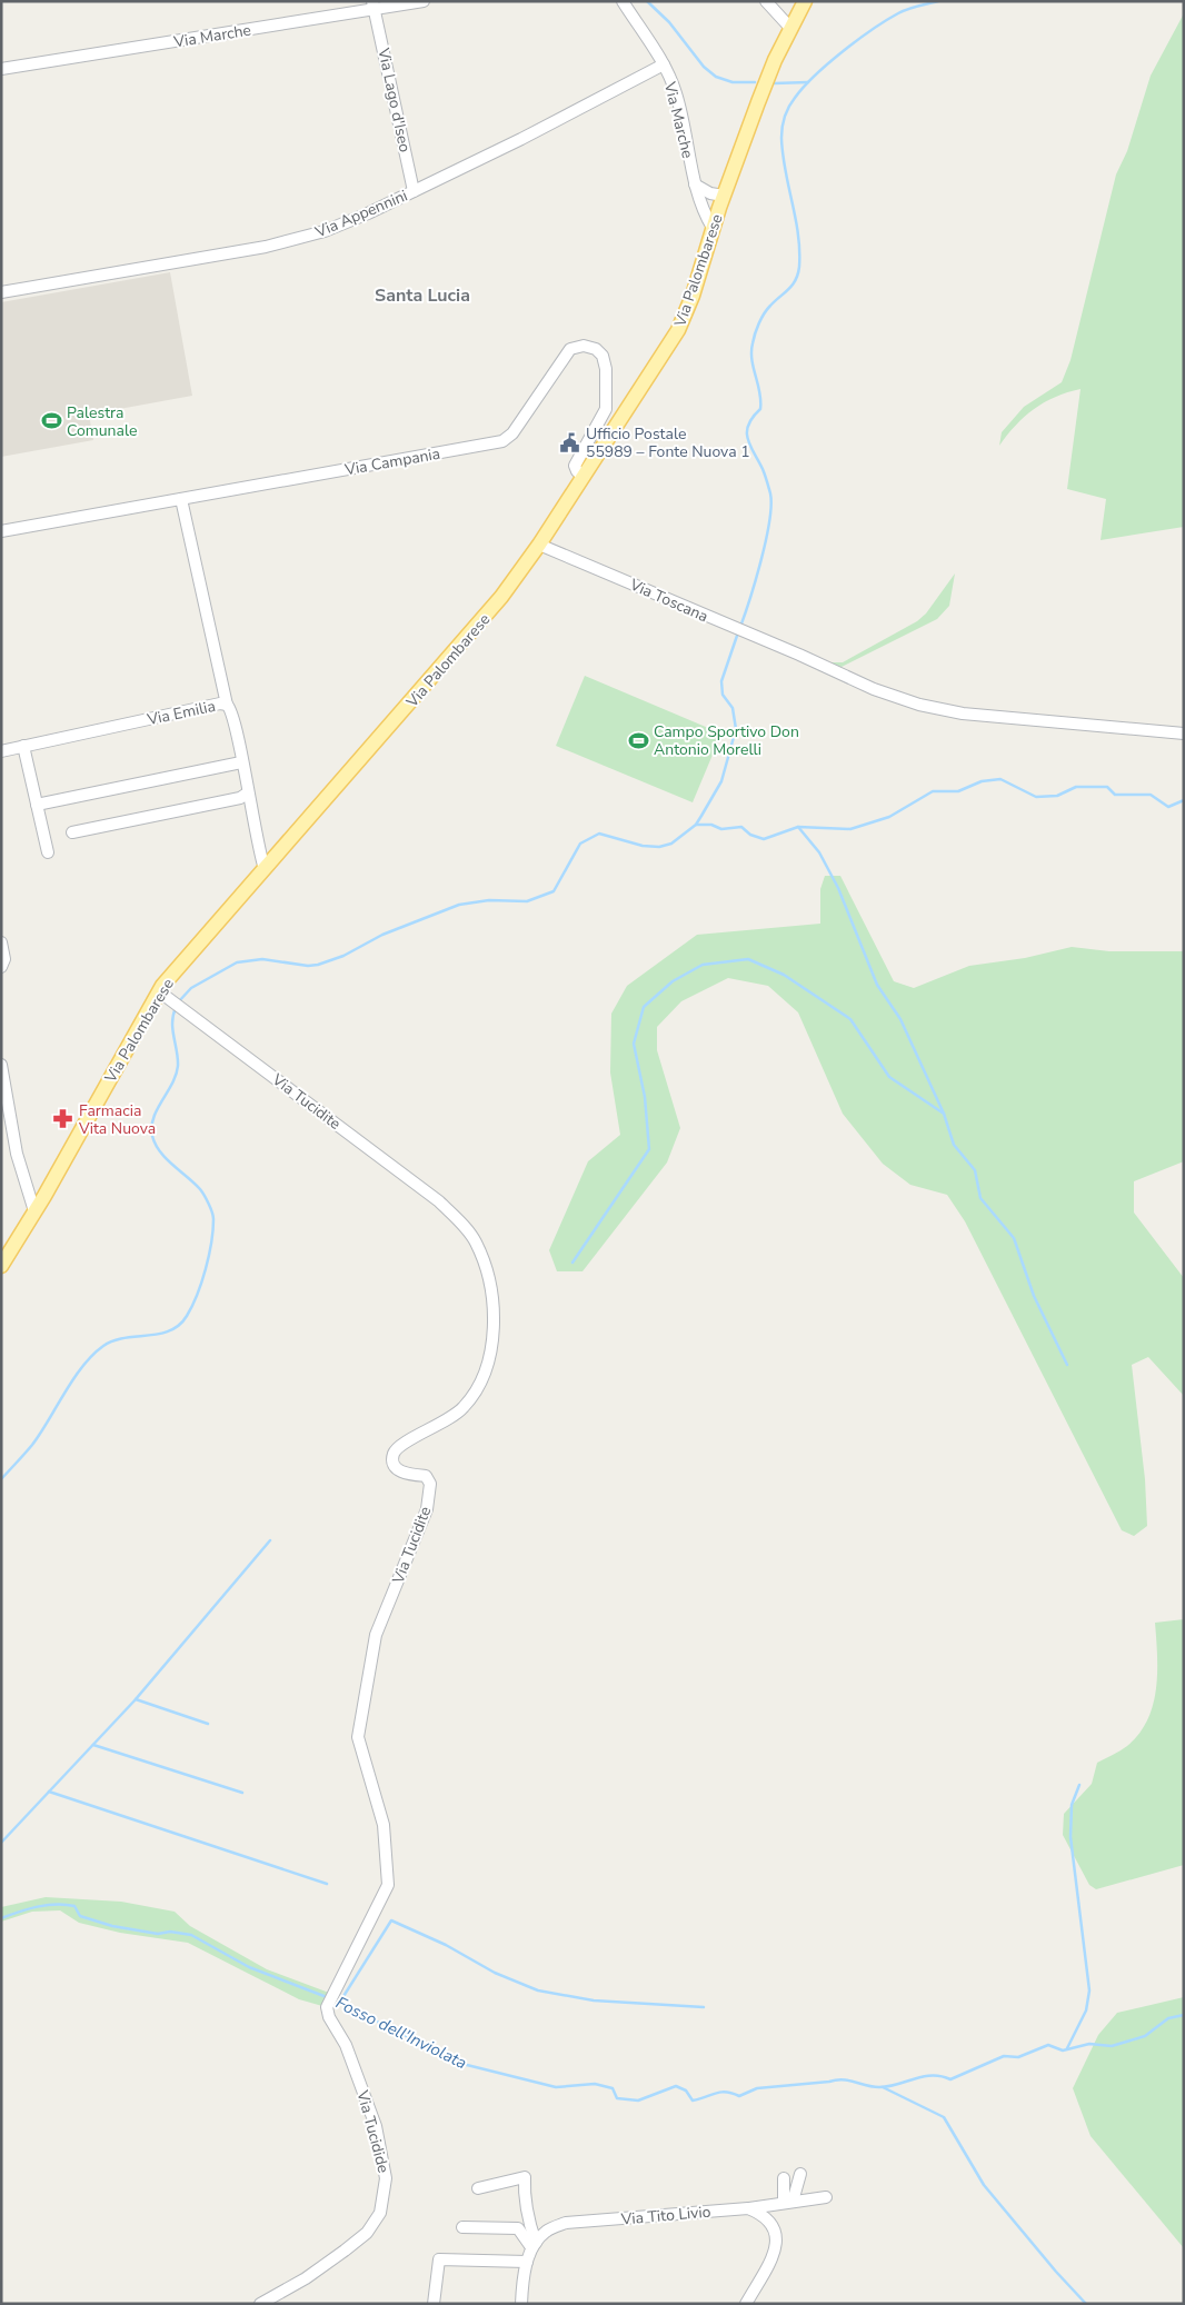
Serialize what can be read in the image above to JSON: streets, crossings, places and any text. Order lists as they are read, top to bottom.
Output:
{
  "streets": {
    "main road": ["Via Palombarese"],
    "street": [
      "Via Marche",
      "Via Lago d'Iseo",
      "Via Appennini",
      "Via Campania",
      "Via Toscana",
      "Via Emilia",
      "Via Tucidite",
      "Via Tucidide",
      "Via Tito Livio"
    ]
  },
  "crossings": [
    ["Via Marche", "Via Lago d'Iseo"],
    ["Via Marche", "Via Appennini"],
    ["Via Marche", "Via Palombarese"],
    ["Via Lago d'Iseo", "Via Appennini"],
    ["Via Palombarese", "Via Campania"],
    ["Via Palombarese", "Via Toscana"],
    ["Via Palombarese", "Via Emilia"],
    ["Via Palombarese", "Via Tucidite"],
    ["Via Tucidite", "Via Tucidide"]
  ],
  "districts": ["Santa Lucia"],
  "water": ["Fosso dell'Inviolata"],
  "places": {
    "sports": ["Palestra Comunale", "Campo Sportivo Don Antonio Morelli"],
    "public building": ["Ufficio Postale 55989 – Fonte Nuova 1"],
    "pharmacy": ["Farmacia Vita Nuova"]
  }
}
